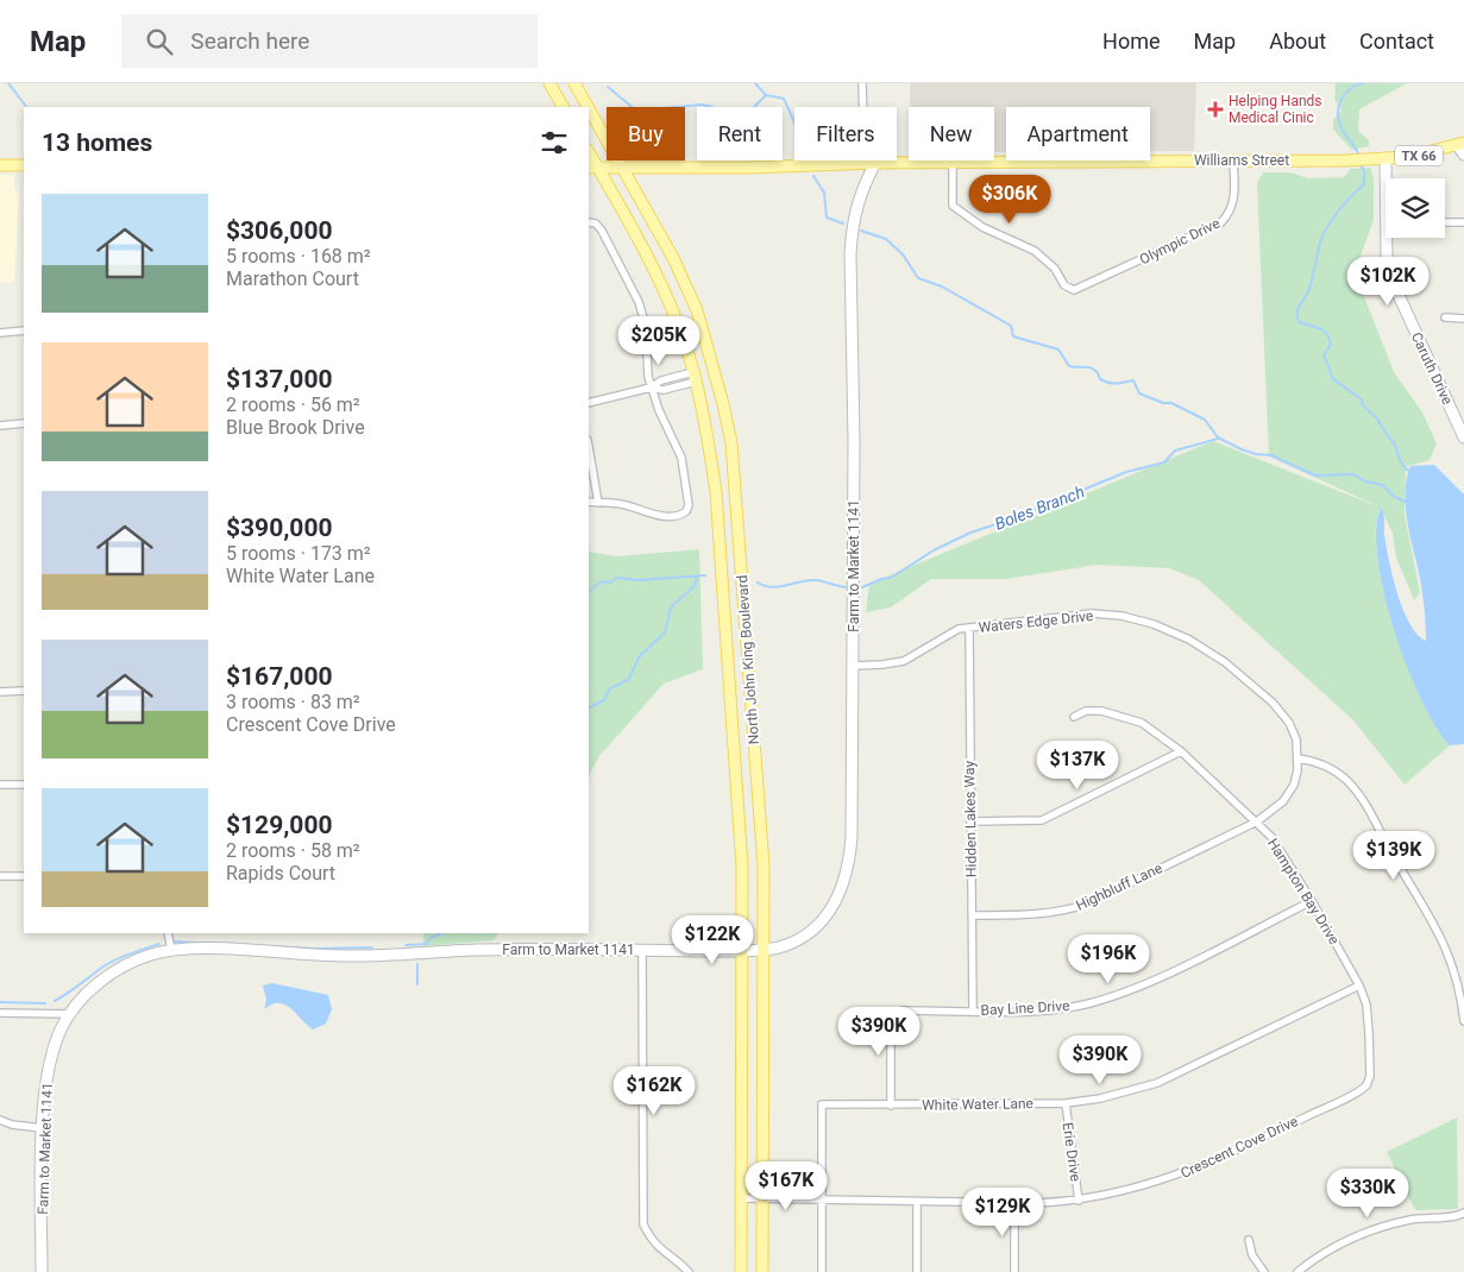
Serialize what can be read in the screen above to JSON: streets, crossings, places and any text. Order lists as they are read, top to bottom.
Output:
{
  "streets": {
    "main road": ["TX 66", "Williams Street", "North John King Boulevard"],
    "street": [
      "Olympic Drive",
      "Caruth Drive",
      "Farm to Market 1141",
      "Waters Edge Drive",
      "Hidden Lakes Way",
      "Highbluff Lane",
      "Hampton Bay Drive",
      "Bay Line Drive",
      "White Water Lane",
      "Crescent Cove Drive",
      "Erie Drive"
    ]
  },
  "crossings": [
    ["TX 66", "Williams Street"],
    ["TX 66", "Farm to Market 1141"],
    ["TX 66", "North John King Boulevard"],
    ["Williams Street", "Olympic Drive"],
    ["Williams Street", "Caruth Drive"],
    ["Williams Street", "Farm to Market 1141"],
    ["Farm to Market 1141", "Waters Edge Drive"],
    ["Farm to Market 1141", "North John King Boulevard"],
    ["Waters Edge Drive", "Hidden Lakes Way"],
    ["Waters Edge Drive", "Highbluff Lane"],
    ["Waters Edge Drive", "Hampton Bay Drive"],
    ["North John King Boulevard", "Crescent Cove Drive"],
    ["Hidden Lakes Way", "Highbluff Lane"],
    ["Hidden Lakes Way", "Bay Line Drive"],
    ["Highbluff Lane", "Hampton Bay Drive"],
    ["Hampton Bay Drive", "Bay Line Drive"],
    ["Hampton Bay Drive", "White Water Lane"],
    ["Hampton Bay Drive", "Crescent Cove Drive"],
    ["Bay Line Drive", "White Water Lane"],
    ["White Water Lane", "Crescent Cove Drive"],
    ["White Water Lane", "Erie Drive"],
    ["Crescent Cove Drive", "Erie Drive"]
  ],
  "water": ["Boles Branch"],
  "places": {
    "health": ["Helping Hands Medical Cinic"]
  },
  "page": {
    "header": "Map",
    "search": "Search here",
    "nav": [
      "Home",
      "Map",
      "About",
      "Contact"
    ],
    "chip": [
      "Buy",
      "Rent",
      "Filters",
      "New",
      "Apartment"
    ],
    "heading": "13 homes",
    "price": [
      "$306K",
      "$102K",
      "$205K",
      "$137K",
      "$139K",
      "$122K",
      "$196K",
      "$390K",
      "$390K",
      "$162K",
      "$167K",
      "$330K",
      "$129K"
    ],
    "list": [
      {
        "name": "$306,000",
        "note": "5 rooms · 168 m² · Marathon Court"
      },
      {
        "name": "$137,000",
        "note": "2 rooms · 56 m² · Blue Brook Drive"
      },
      {
        "name": "$390,000",
        "note": "5 rooms · 173 m² · White Water Lane"
      },
      {
        "name": "$167,000",
        "note": "3 rooms · 83 m² · Crescent Cove Drive"
      },
      {
        "name": "$129,000",
        "note": "2 rooms · 58 m² · Rapids Court"
      }
    ]
  }
}
